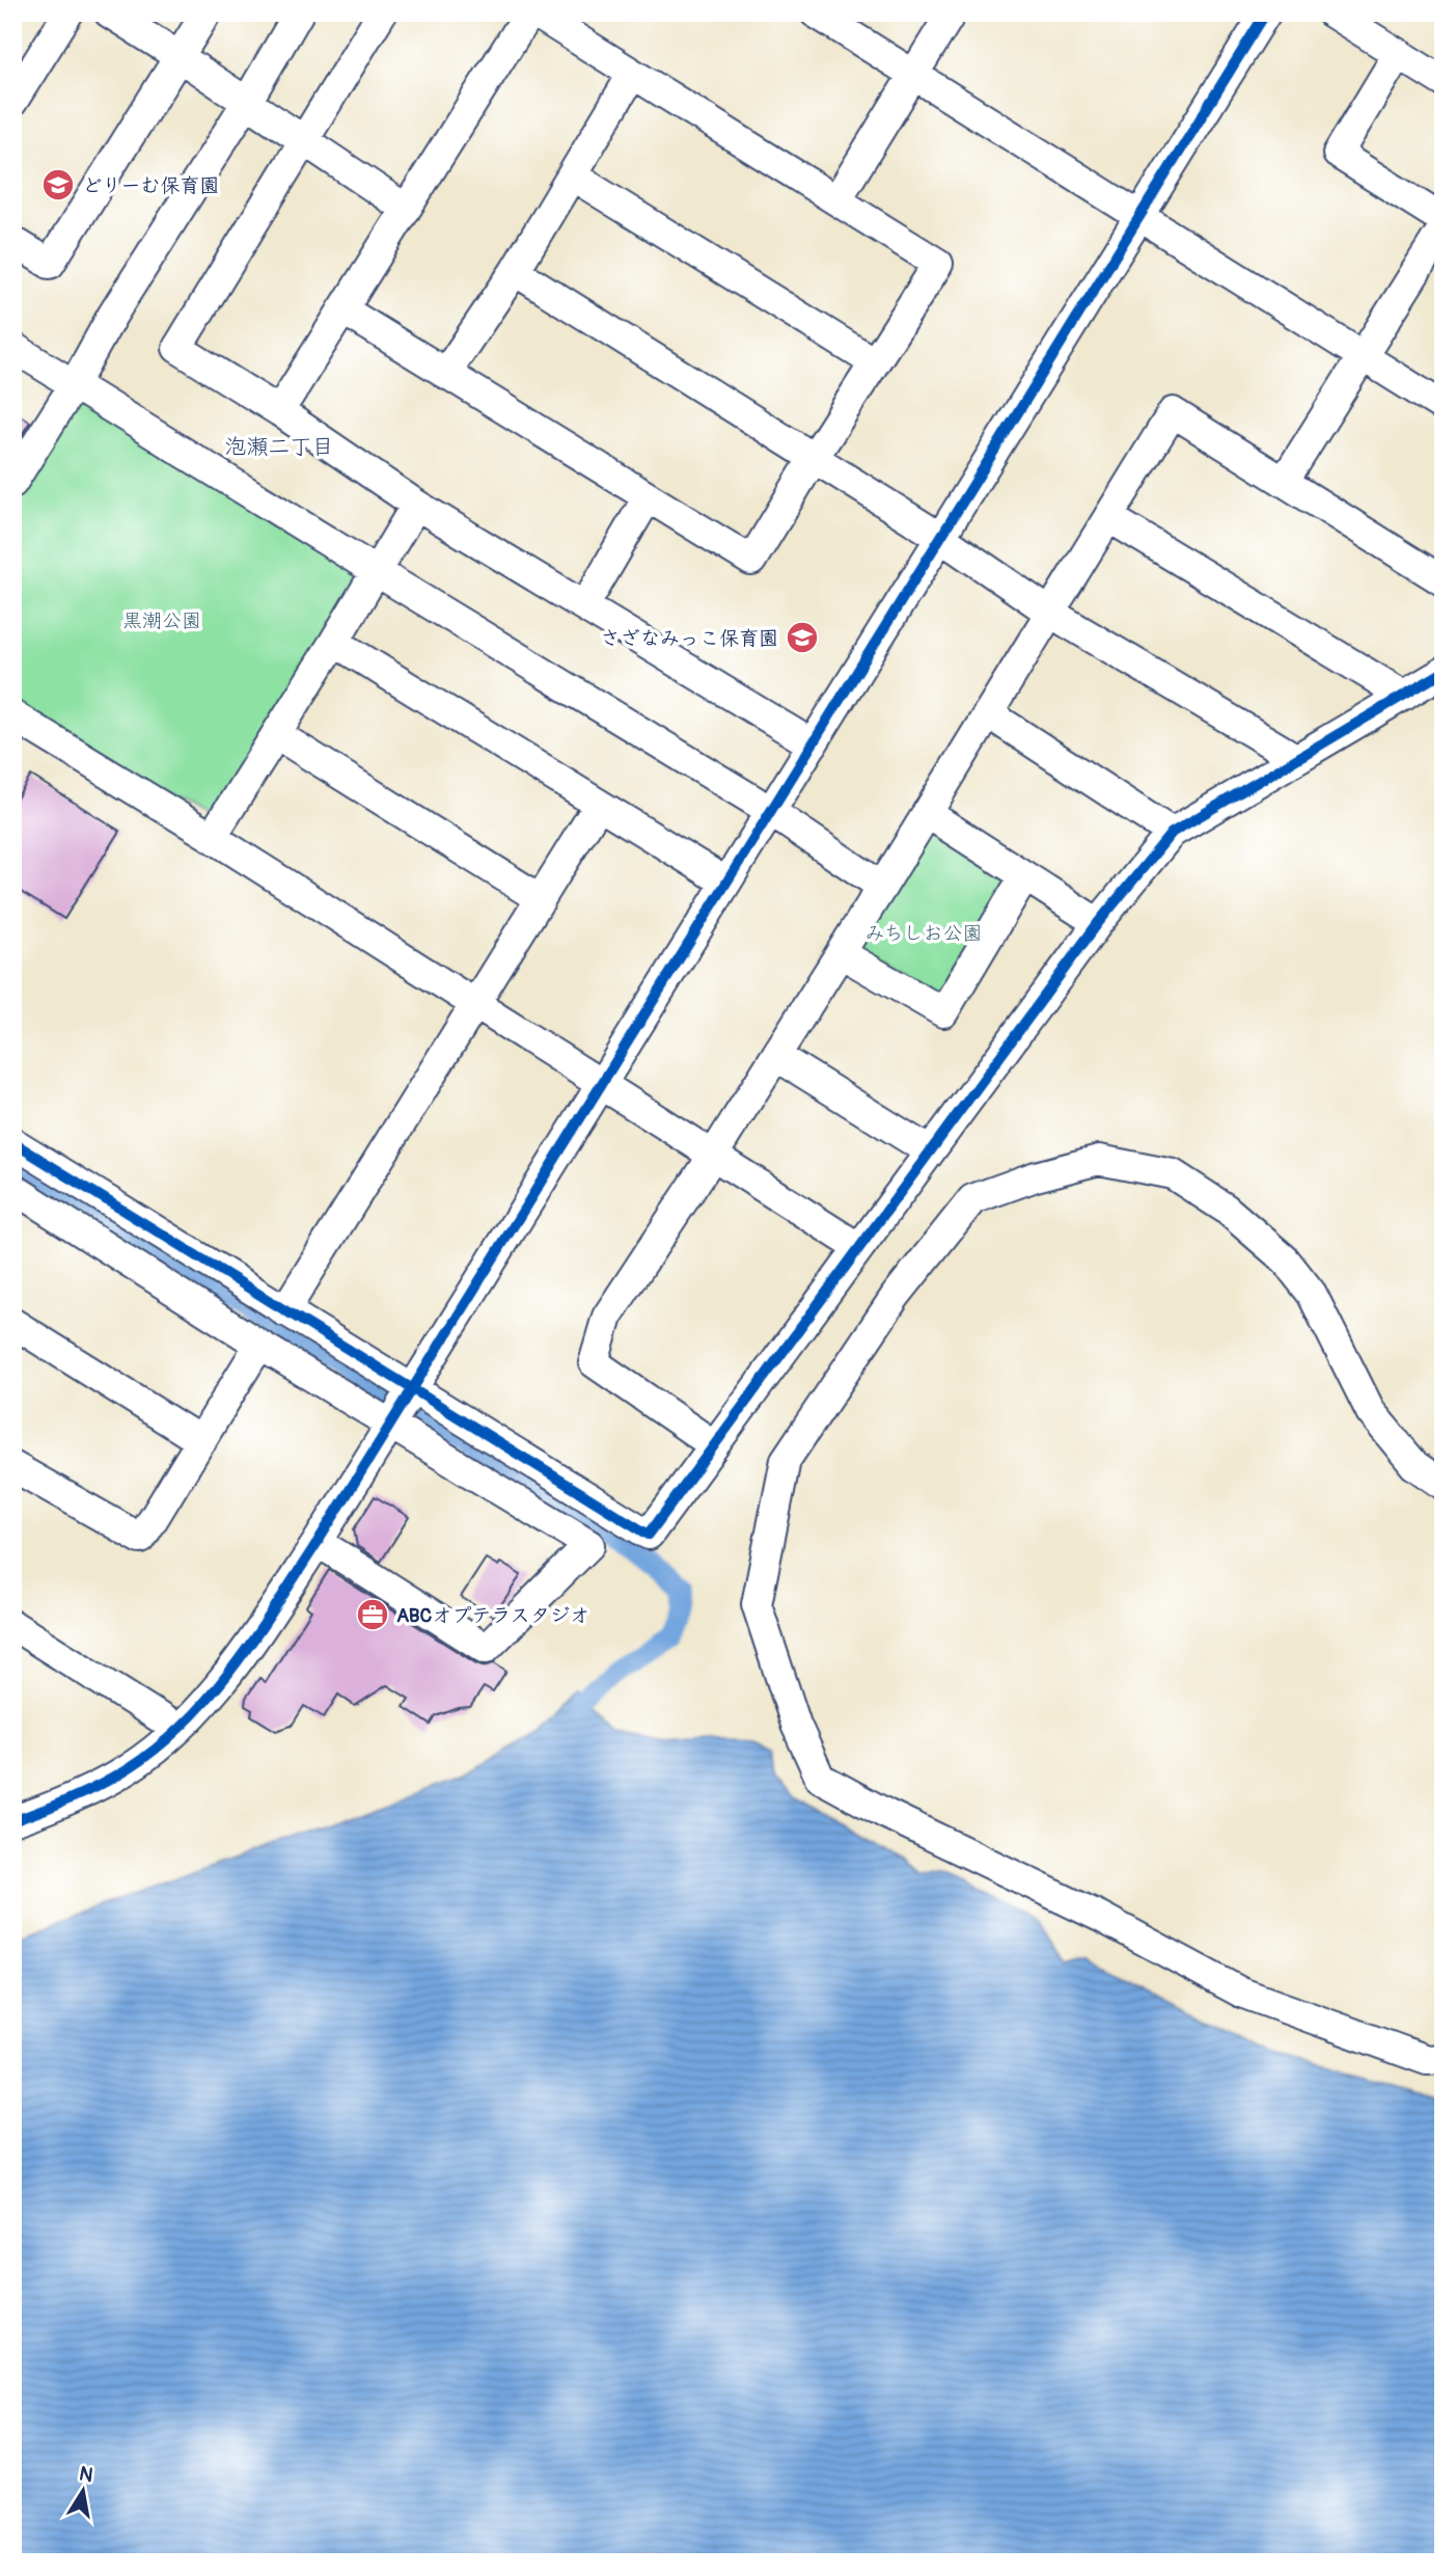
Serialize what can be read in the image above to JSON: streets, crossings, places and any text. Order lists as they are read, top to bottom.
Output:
{
  "districts": ["泡瀬二丁目"],
  "parks": ["黒潮公園", "みちしお公園"],
  "places": {
    "school or university": ["どりーむ保育園", "さざなみっこ保育園"],
    "office": ["ABCオプテラスタジオ"]
  },
  "north": "top"
}
